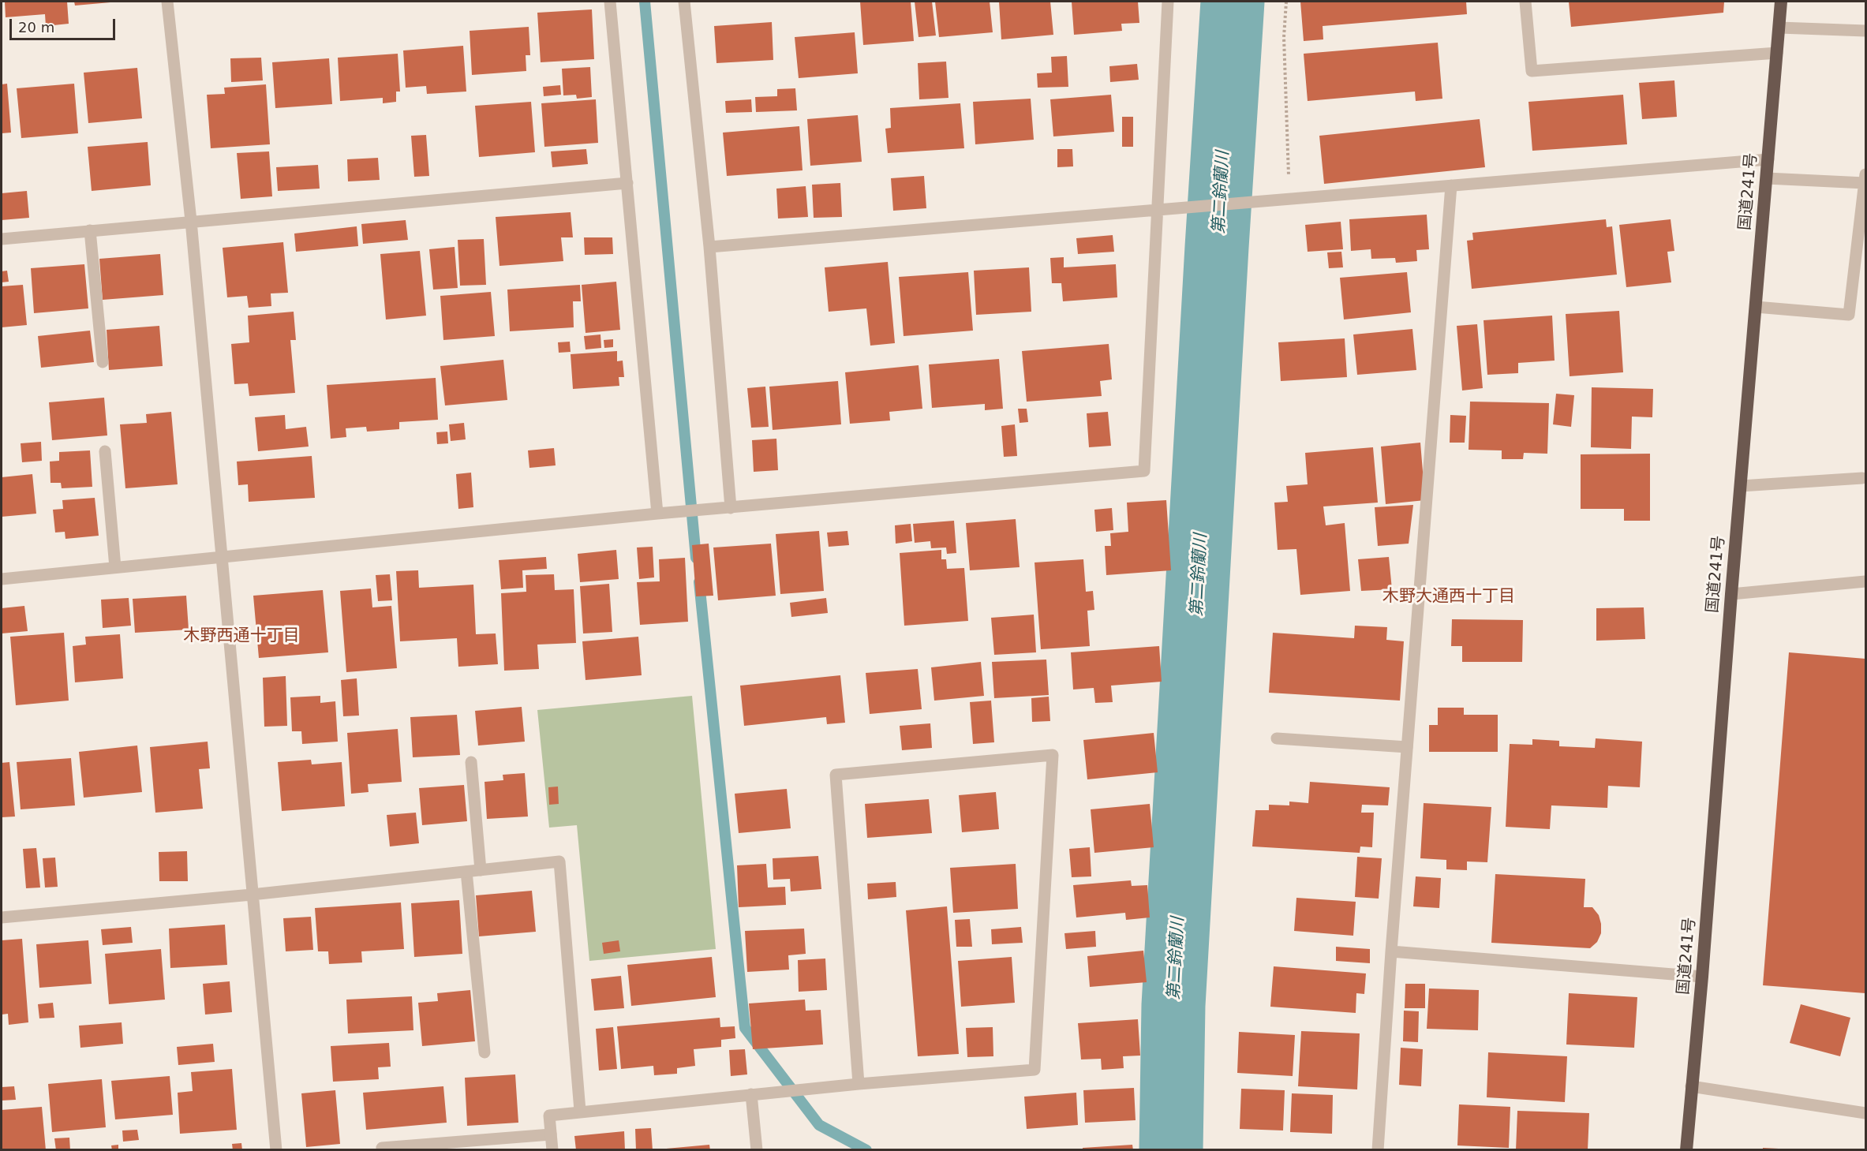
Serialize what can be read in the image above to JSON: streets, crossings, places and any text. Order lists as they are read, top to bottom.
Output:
{
  "streets": {
    "highway": ["国道241号"]
  },
  "districts": ["木野大通西十丁目", "木野西通十丁目"],
  "water": ["第二鈴蘭川"],
  "scale_bar": "20 m"
}
